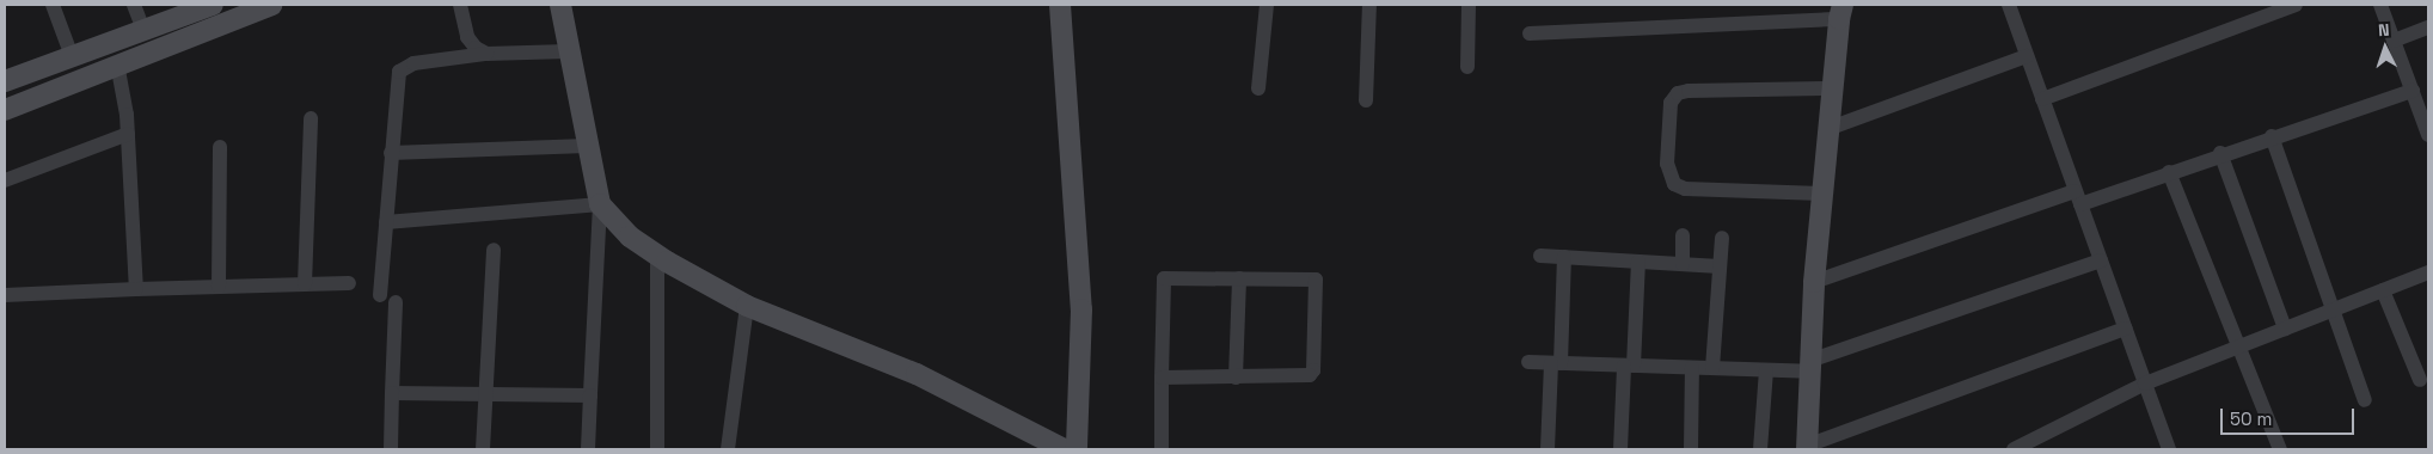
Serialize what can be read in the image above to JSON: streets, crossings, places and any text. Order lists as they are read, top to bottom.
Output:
{
  "scale_bar": "50 m",
  "north": "top"
}
